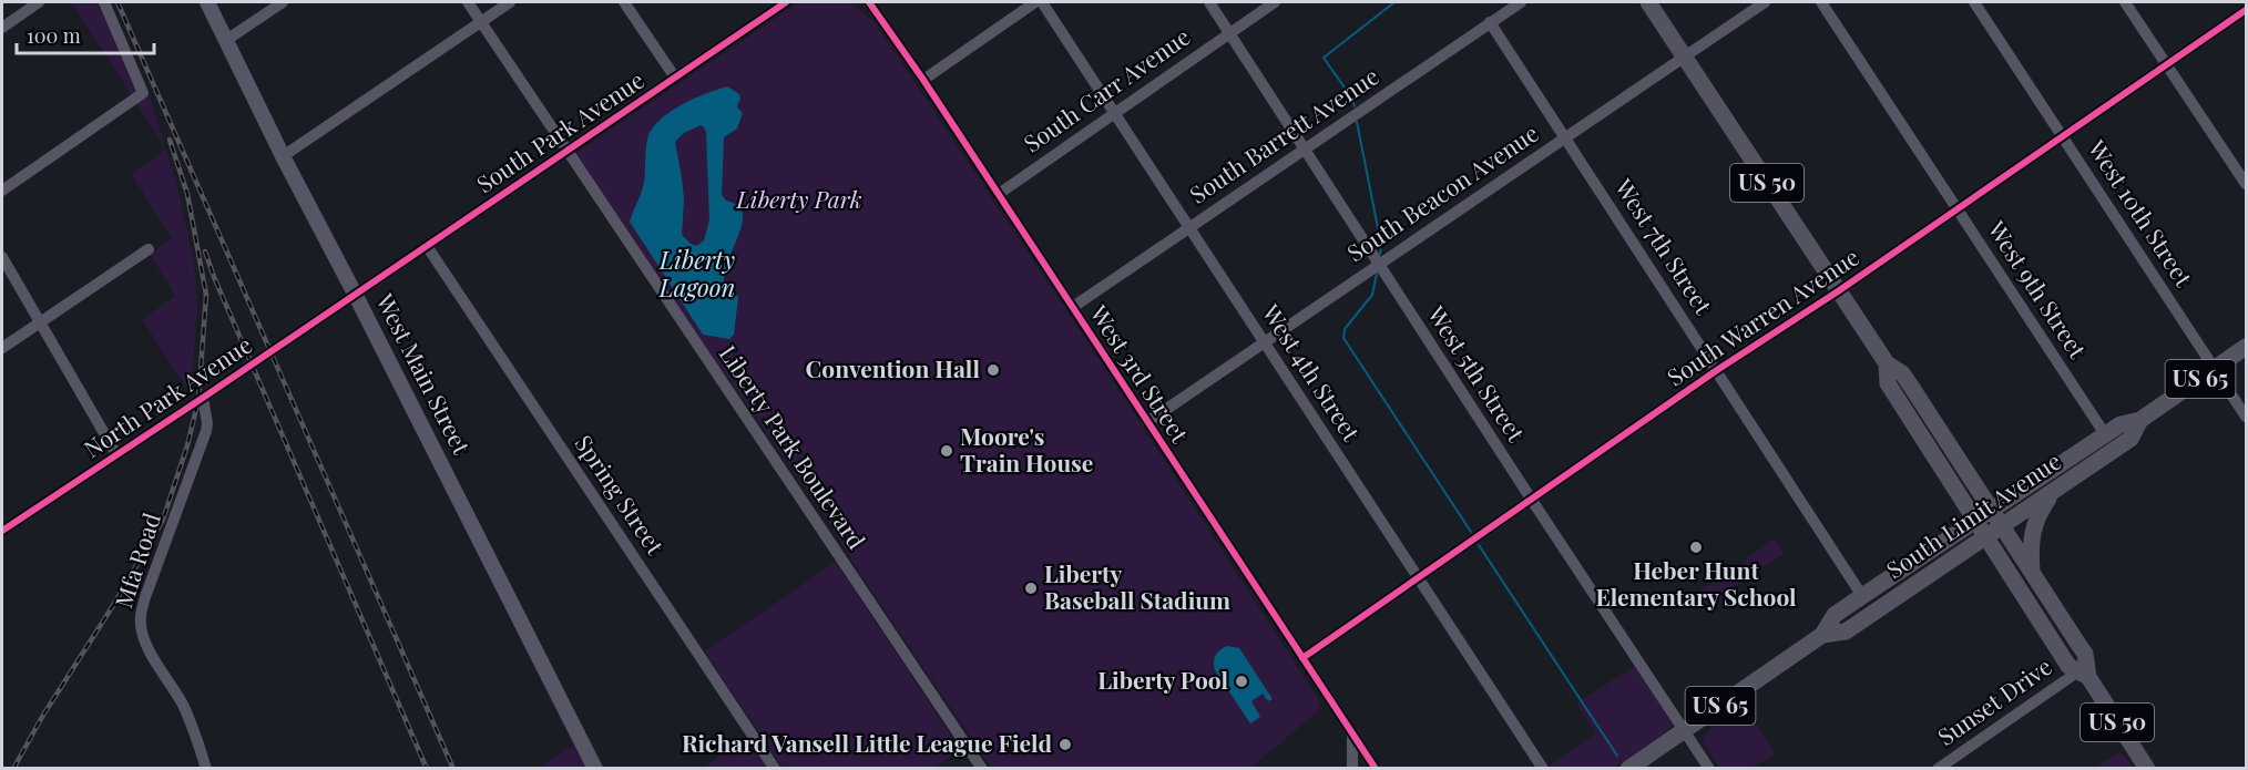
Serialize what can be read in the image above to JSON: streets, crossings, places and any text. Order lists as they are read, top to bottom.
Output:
{
  "streets": {
    "highway": ["US 50", "US 65", "South Limit Avenue"],
    "main road": ["West Main Street"],
    "street": [
      "South Carr Avenue",
      "South Park Avenue",
      "South Barrett Avenue",
      "South Beacon Avenue",
      "West 10th Street",
      "West 7th Street",
      "West 9th Street",
      "South Warren Avenue",
      "West 4th Street",
      "West 3rd Street",
      "West 5th Street",
      "North Park Avenue",
      "Liberty Park Boulevard",
      "Spring Street",
      "Mfa Road",
      "Sunset Drive"
    ]
  },
  "crossings": [
    ["South Carr Avenue", "West 4th Street"],
    ["South Carr Avenue", "West 3rd Street"],
    ["South Carr Avenue", "West 5th Street"],
    ["South Park Avenue", "West Main Street"],
    ["South Park Avenue", "North Park Avenue"],
    ["South Park Avenue", "Liberty Park Boulevard"],
    ["South Park Avenue", "Spring Street"],
    ["South Barrett Avenue", "West 7th Street"],
    ["South Barrett Avenue", "West 4th Street"],
    ["South Barrett Avenue", "West 3rd Street"],
    ["South Barrett Avenue", "West 5th Street"],
    ["US 50", "South Beacon Avenue"],
    ["US 50", "South Warren Avenue"],
    ["US 50", "South Limit Avenue"],
    ["US 50", "Sunset Drive"],
    ["South Beacon Avenue", "West 7th Street"],
    ["South Beacon Avenue", "West 4th Street"],
    ["South Beacon Avenue", "West 3rd Street"],
    ["South Beacon Avenue", "West 5th Street"],
    ["West 10th Street", "South Warren Avenue"],
    ["West 10th Street", "South Limit Avenue"],
    ["West 7th Street", "South Warren Avenue"],
    ["West 7th Street", "South Limit Avenue"],
    ["West 9th Street", "South Warren Avenue"],
    ["West 9th Street", "South Limit Avenue"],
    ["South Warren Avenue", "West 4th Street"],
    ["South Warren Avenue", "West 3rd Street"],
    ["South Warren Avenue", "West 5th Street"],
    ["West Main Street", "North Park Avenue"],
    ["West 5th Street", "South Limit Avenue"],
    ["North Park Avenue", "Mfa Road"]
  ],
  "water": ["Liberty Lagoon"],
  "parks": ["Liberty Park"],
  "places": [
    "Convention Hall",
    "Moore's Train House",
    "Heber Hunt Elementary School",
    "Liberty Baseball Stadium",
    "Liberty Pool",
    "Richard Vansell Little League Field"
  ],
  "scale_bar": "100 m"
}
